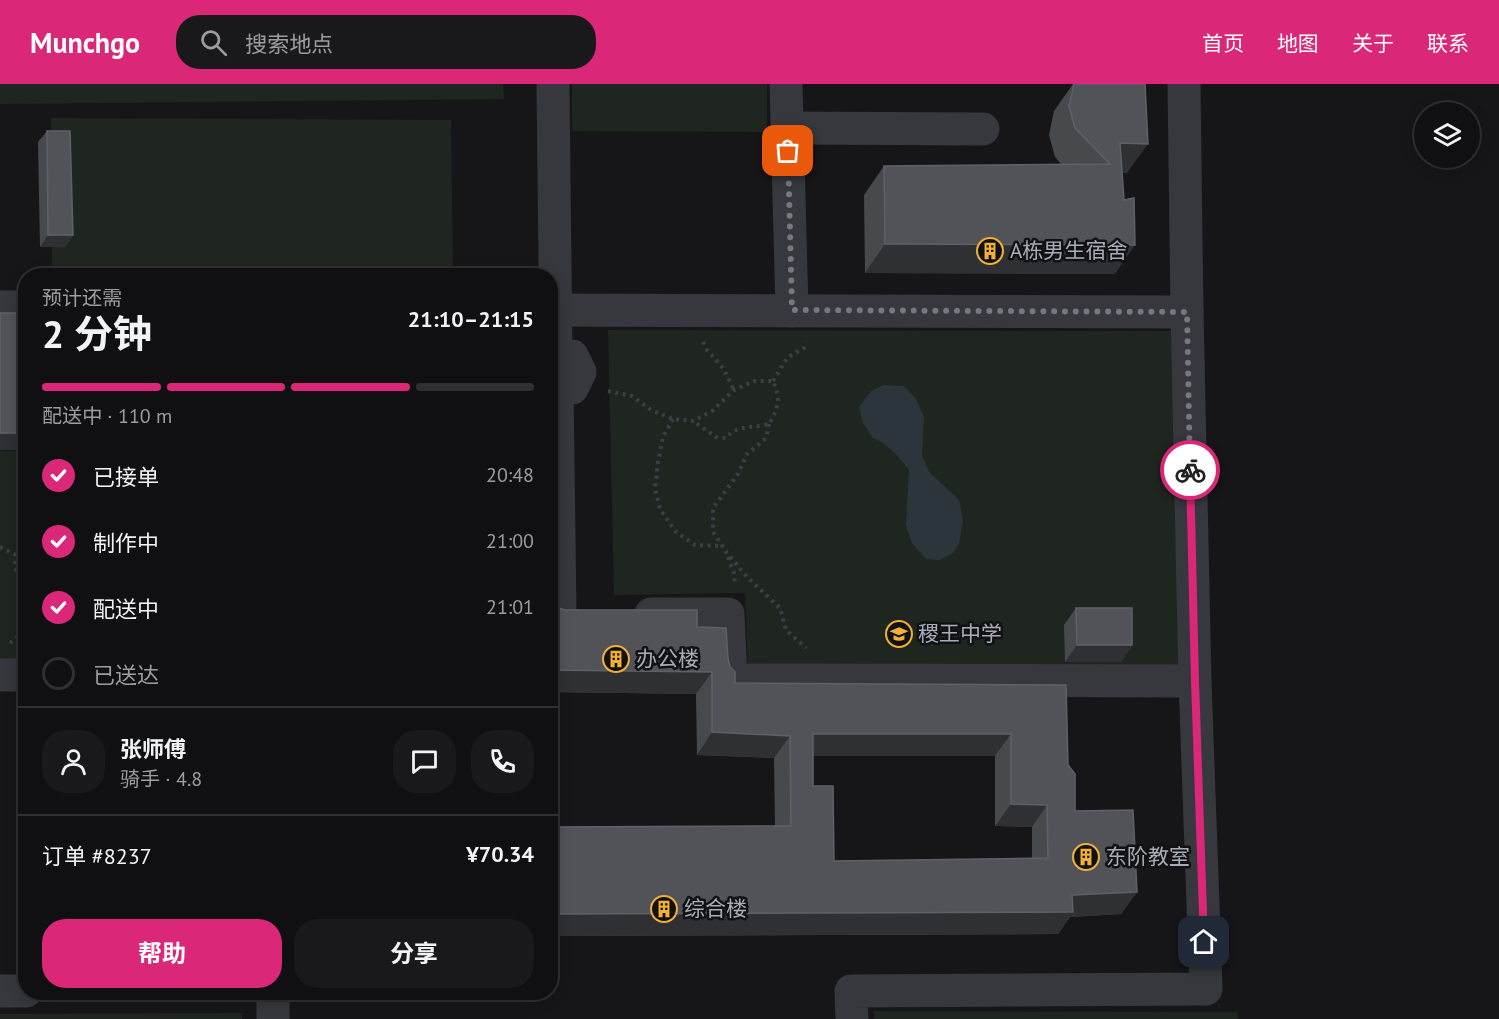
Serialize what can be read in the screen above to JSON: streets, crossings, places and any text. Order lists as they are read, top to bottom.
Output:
{
  "places": {
    "building": [
      "A栋男生宿舍",
      "办公楼",
      "东阶教室",
      "综合楼"
    ],
    "school or university": ["稷王中学"]
  },
  "page": {
    "header": "Munchgo",
    "search": "搜索地点",
    "nav": [
      "首页",
      "地图",
      "关于",
      "联系"
    ],
    "heading": ["2 分钟", "预计还需", "21:10–21:15"],
    "panel": [
      "张师傅",
      "骑手 · 4.8",
      "订单 #8237",
      "¥70.34"
    ],
    "bar": "配送中 · 110 m",
    "list": [
      ["已接单", "20:48"],
      ["制作中", "21:00"],
      ["配送中", "21:01"],
      "已送达"
    ],
    "buttons": ["帮助", "分享"]
  }
}
